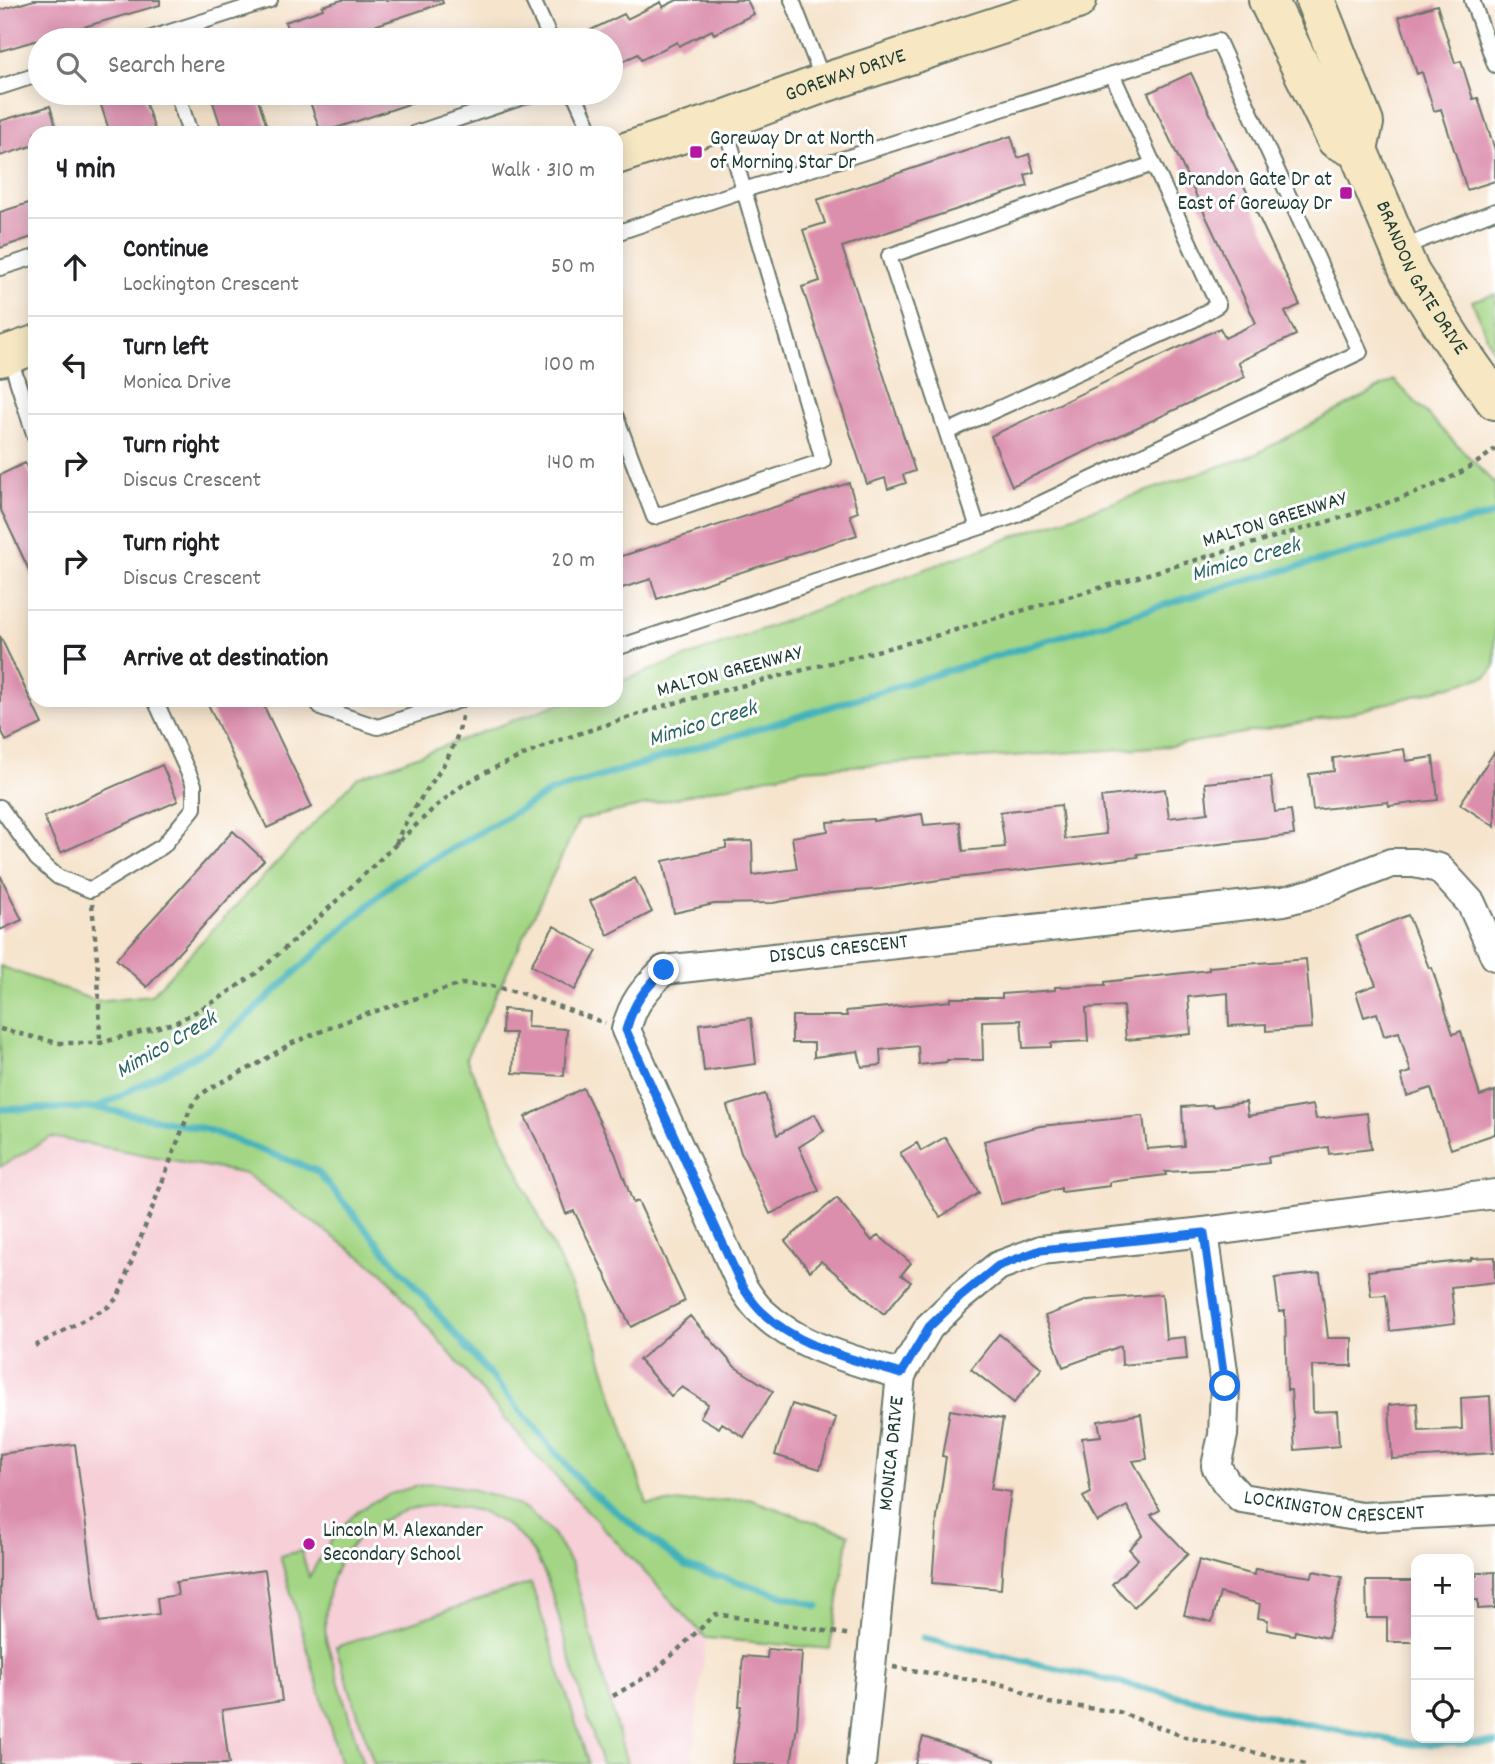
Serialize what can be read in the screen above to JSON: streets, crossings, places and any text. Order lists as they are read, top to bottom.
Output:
{
  "streets": {
    "street": [
      "GOREWAY DRIVE",
      "BRANDON GATE DRIVE",
      "DISCUS CRESCENT",
      "MONICA DRIVE",
      "LOCKINGTON CRESCENT"
    ],
    "path": ["MALTON GREENWAY"]
  },
  "crossings": [
    ["MONICA DRIVE", "LOCKINGTON CRESCENT"]
  ],
  "water": ["Mimico Creek"],
  "places": {
    "transit": ["Goreway Dr at North of Morning Star Dr", "Brandon Gate Dr at East of Goreway Dr"],
    "other": ["Lincoln M. Alexander Secondary School"]
  },
  "page": {
    "search": "Search here",
    "heading": ["4 min", "Walk · 310 m"],
    "list": [
      ["Continue", "Lockington Crescent", "50 m"],
      ["Turn left", "Monica Drive", "100 m"],
      ["Turn right", "Discus Crescent", "140 m"],
      ["Turn right", "Discus Crescent", "20 m"],
      "Arrive at destination"
    ],
    "map_buttons": ["+", "−"]
  }
}
